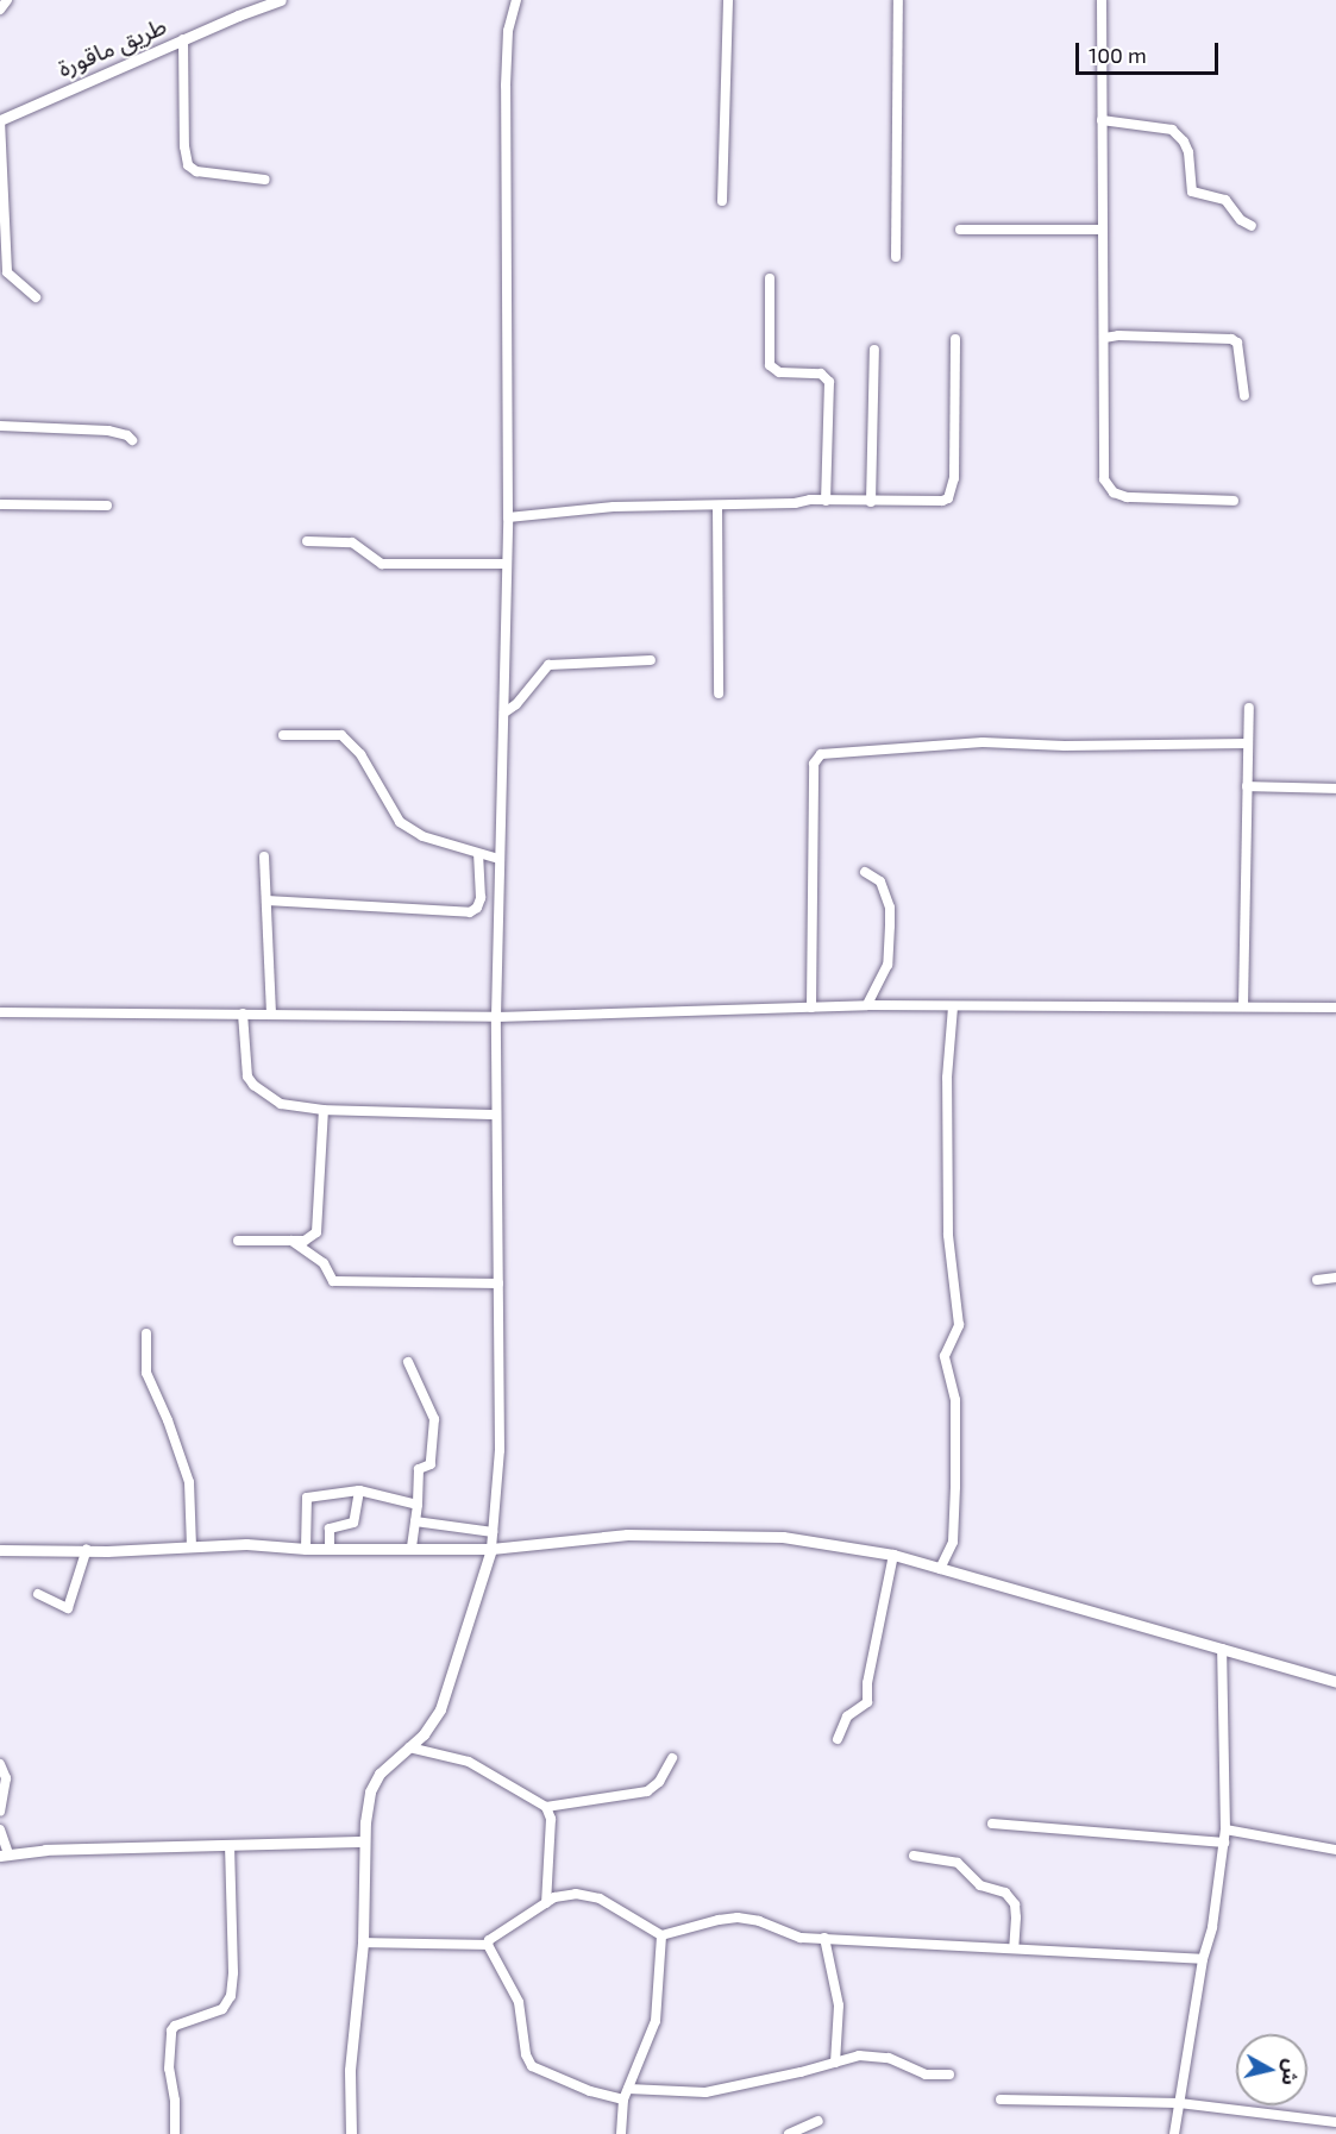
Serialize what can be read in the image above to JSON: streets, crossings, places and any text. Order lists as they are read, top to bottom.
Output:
{
  "streets": {
    "street": ["طريق ماقورة"]
  },
  "scale_bar": "100 m",
  "north": "right"
}
